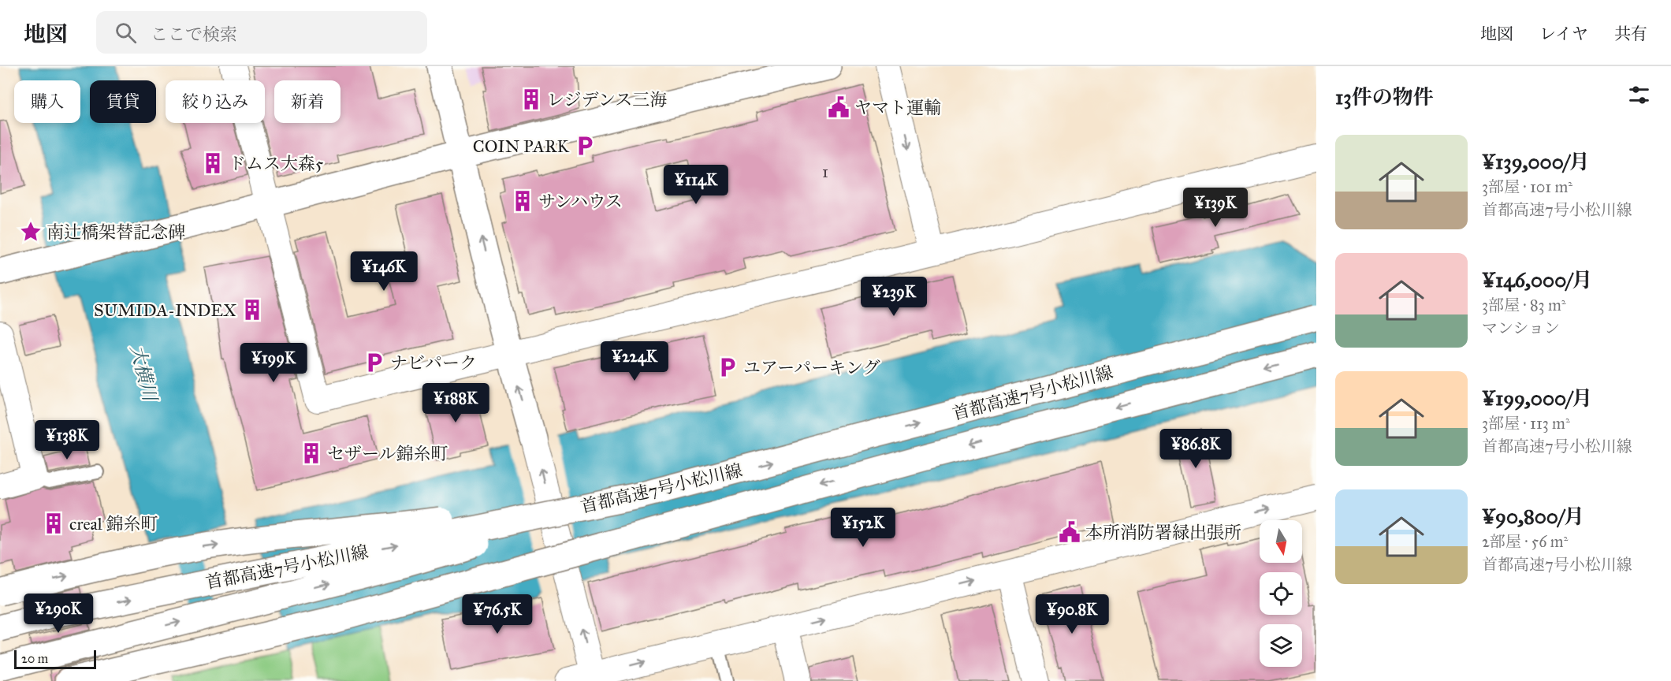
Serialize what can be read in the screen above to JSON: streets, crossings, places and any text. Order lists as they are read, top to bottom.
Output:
{
  "streets": {
    "main road": ["首都高速7号小松川線"]
  },
  "water": ["大横川"],
  "places": {
    "building": [
      "レジデンス三海",
      "ドムス大森5",
      "サンハウス",
      "SUMIDA-INDEX",
      "セザール錦糸町",
      "creal 錦糸町"
    ],
    "public building": ["ヤマト運輸", "本所消防署緑出張所"],
    "parking": ["COIN PARK", "ナビパーク", "ユアーパーキング"],
    "place": ["南辻橋架替記念碑"]
  },
  "house_numbers": ["1"],
  "scale_bar": "20 m",
  "north": "bottom",
  "page": {
    "header": "地図",
    "search": "ここで検索",
    "nav": ["地図", "レイヤ", "共有"],
    "heading": "13件の物件",
    "chip": [
      "購入",
      "賃貸",
      "絞り込み",
      "新着"
    ],
    "list": [
      {
        "name": "¥139,000/月",
        "note": "3部屋 · 101 m² · 首都高速7号小松川線"
      },
      {
        "name": "¥146,000/月",
        "note": "3部屋 · 83 m² · マンション"
      },
      {
        "name": "¥199,000/月",
        "note": "3部屋 · 113 m² · 首都高速7号小松川線"
      },
      {
        "name": "¥90,800/月",
        "note": "2部屋 · 56 m² · 首都高速7号小松川線"
      }
    ],
    "price": [
      "¥114K",
      "¥139K",
      "¥146K",
      "¥239K",
      "¥224K",
      "¥199K",
      "¥188K",
      "¥138K",
      "¥86.8K",
      "¥152K",
      "¥290K",
      "¥76.5K",
      "¥90.8K"
    ],
    "scale": "20 m"
  }
}
